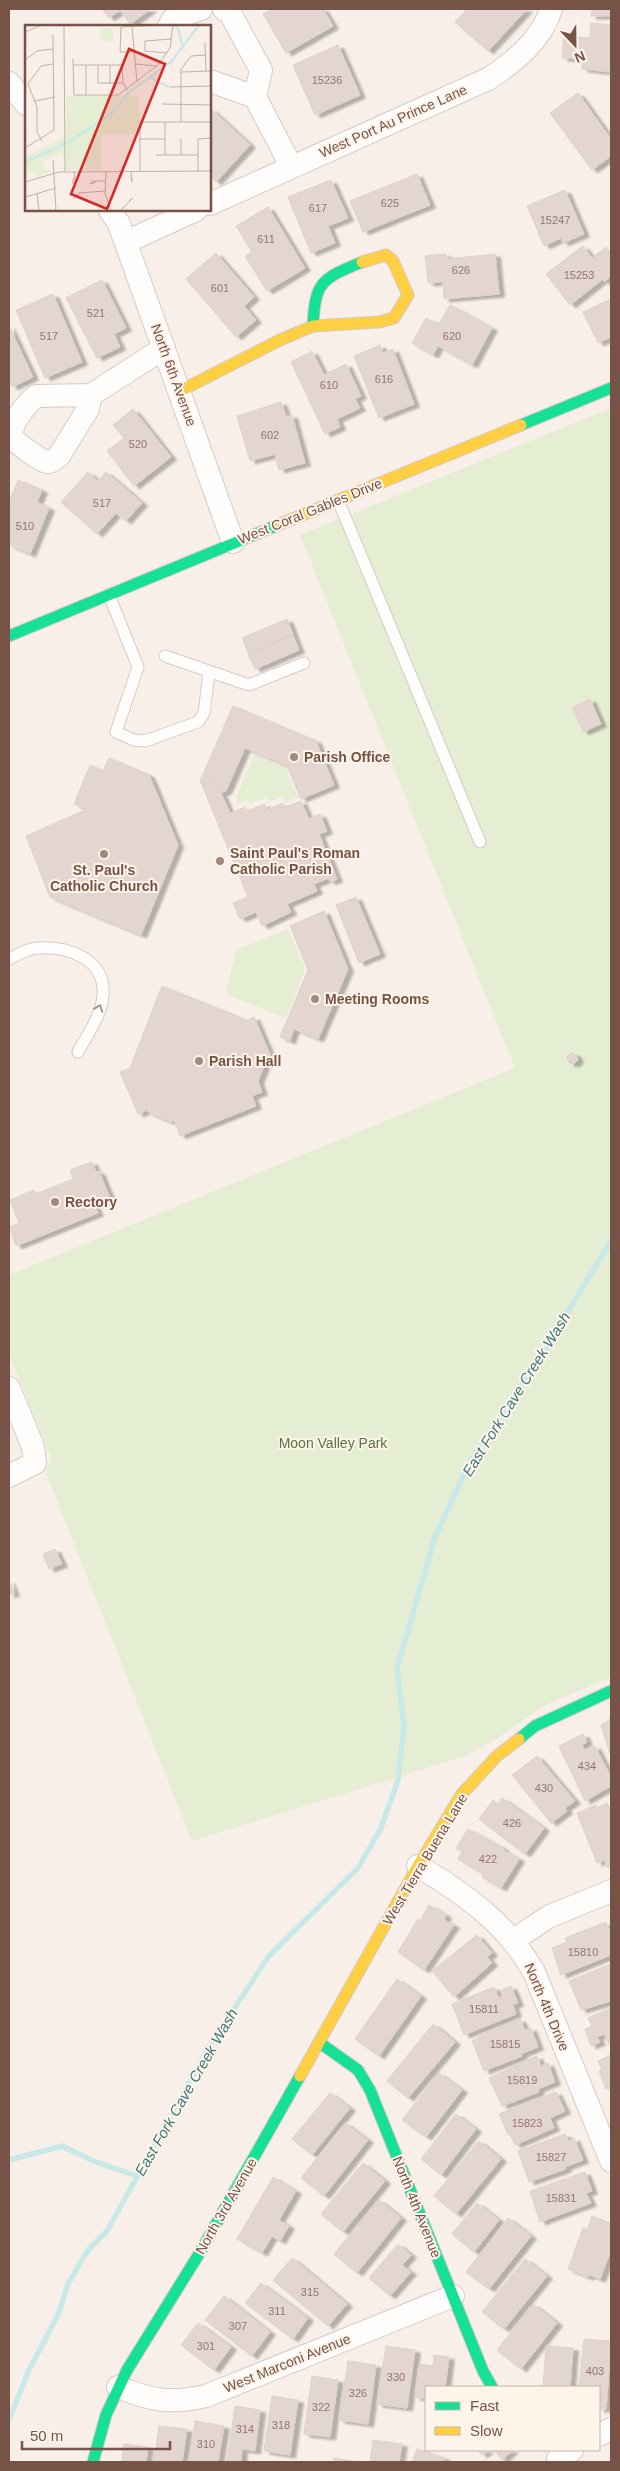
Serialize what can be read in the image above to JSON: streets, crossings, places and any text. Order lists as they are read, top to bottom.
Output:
{
  "streets": {
    "street": [
      "West Port Au Prince Lane",
      "North 6th Avenue",
      "West Coral Gables Drive",
      "West Tierra Buena Lane",
      "North 4th Drive",
      "North 3rd Avenue",
      "North 4th Avenue",
      "West Marconi Avenue"
    ]
  },
  "crossings": [
    ["North 6th Avenue", "West Coral Gables Drive"],
    ["West Tierra Buena Lane", "North 4th Drive"],
    ["West Tierra Buena Lane", "North 3rd Avenue"],
    ["North 3rd Avenue", "North 4th Avenue"],
    ["North 3rd Avenue", "West Marconi Avenue"],
    ["North 4th Avenue", "West Marconi Avenue"]
  ],
  "water": ["East Fork Cave Creek Wash"],
  "parks": ["Moon Valley Park"],
  "places": [
    "Parish Office",
    "St. Paul's Catholic Church",
    "Saint Paul's Roman Catholic Parish",
    "Meeting Rooms",
    "Parish Hall",
    "Rectory"
  ],
  "house_numbers": [
    "15236",
    "625",
    "617",
    "15247",
    "611",
    "626",
    "15253",
    "601",
    "521",
    "517",
    "620",
    "616",
    "610",
    "602",
    "520",
    "517",
    "510",
    "434",
    "430",
    "426",
    "422",
    "15810",
    "15811",
    "15815",
    "15819",
    "15823",
    "15827",
    "15831",
    "315",
    "311",
    "307",
    "301",
    "403",
    "330",
    "326",
    "322",
    "318",
    "314",
    "310"
  ],
  "legend": ["Fast", "Slow"],
  "scale_bar": "50 m",
  "north": "bottom"
}
